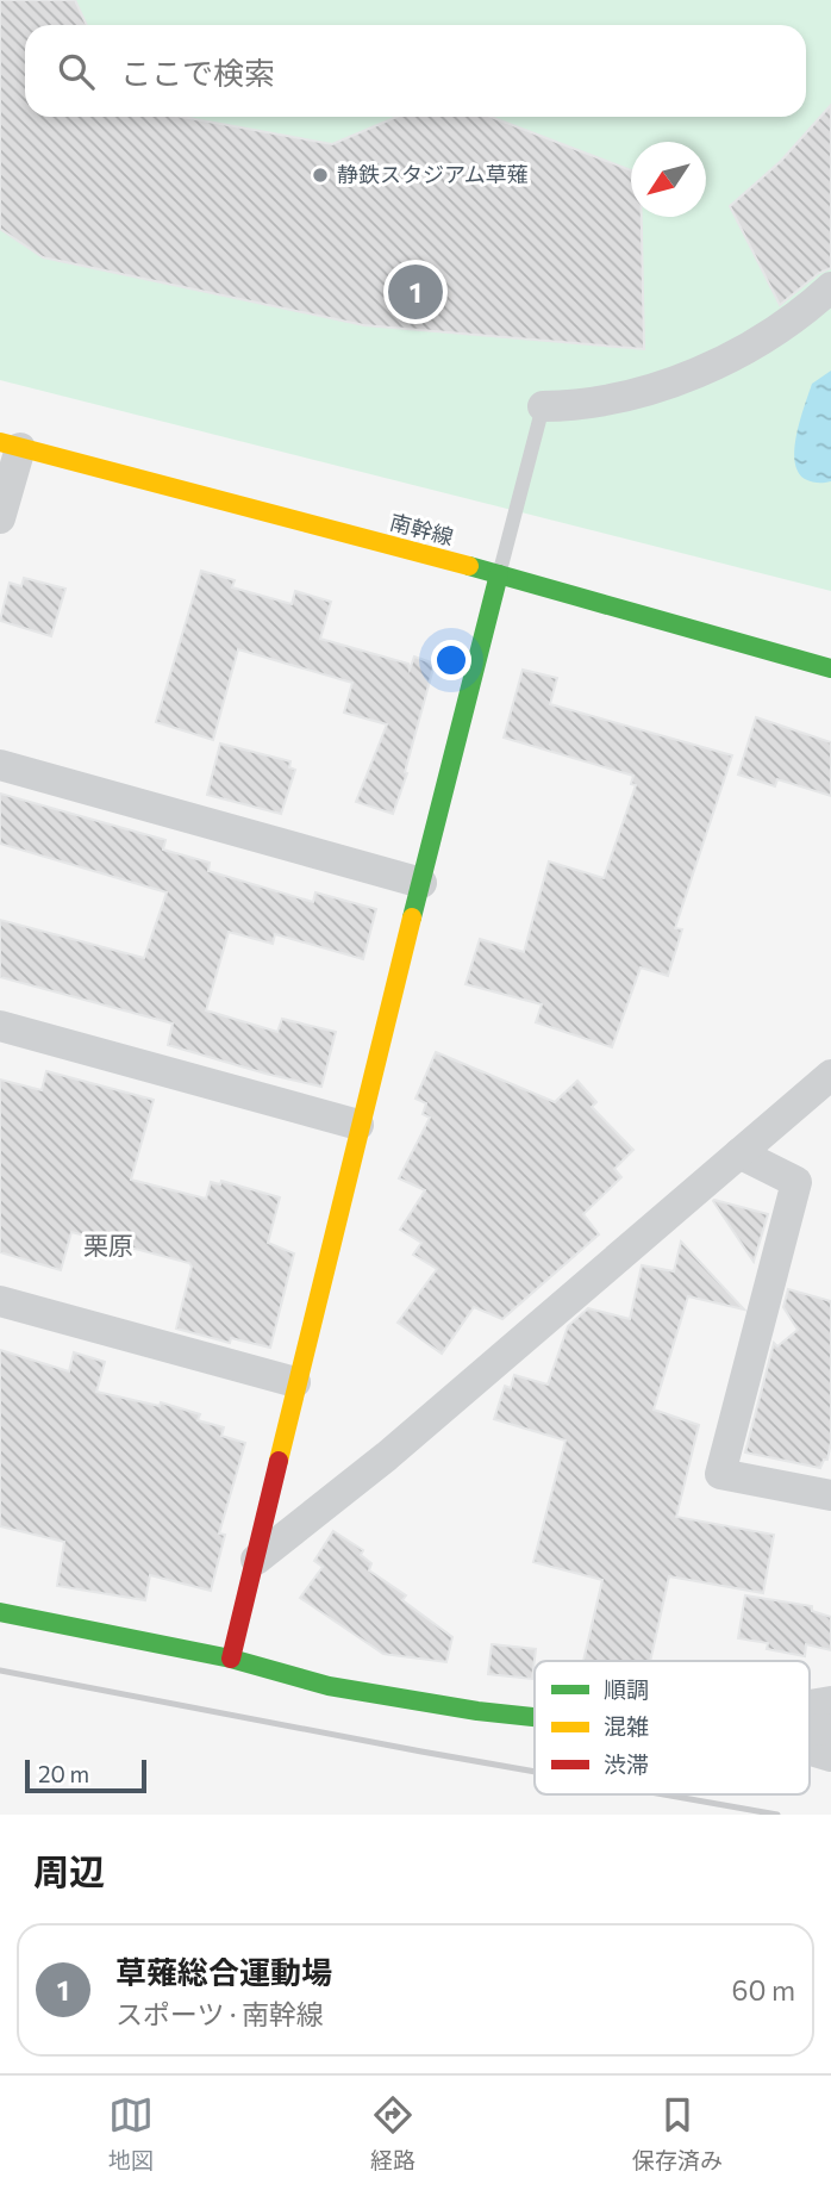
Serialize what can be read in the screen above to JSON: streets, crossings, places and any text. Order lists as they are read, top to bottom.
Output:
{
  "streets": {
    "street": ["南幹線"]
  },
  "districts": ["栗原"],
  "places": ["静鉄スタジアム草薙"],
  "legend": ["順調", "混雑", "渋滞"],
  "scale_bar": "20 m",
  "north": "bottom left",
  "page": {
    "search": "ここで検索",
    "pins": "1",
    "scale": "20 m",
    "heading": "周辺",
    "list": [
      {
        "mark": "1",
        "name": "草薙総合運動場",
        "note": "スポーツ · 南幹線",
        "value": "60 m"
      }
    ],
    "nav": ["地図", "経路", "保存済み"]
  }
}
